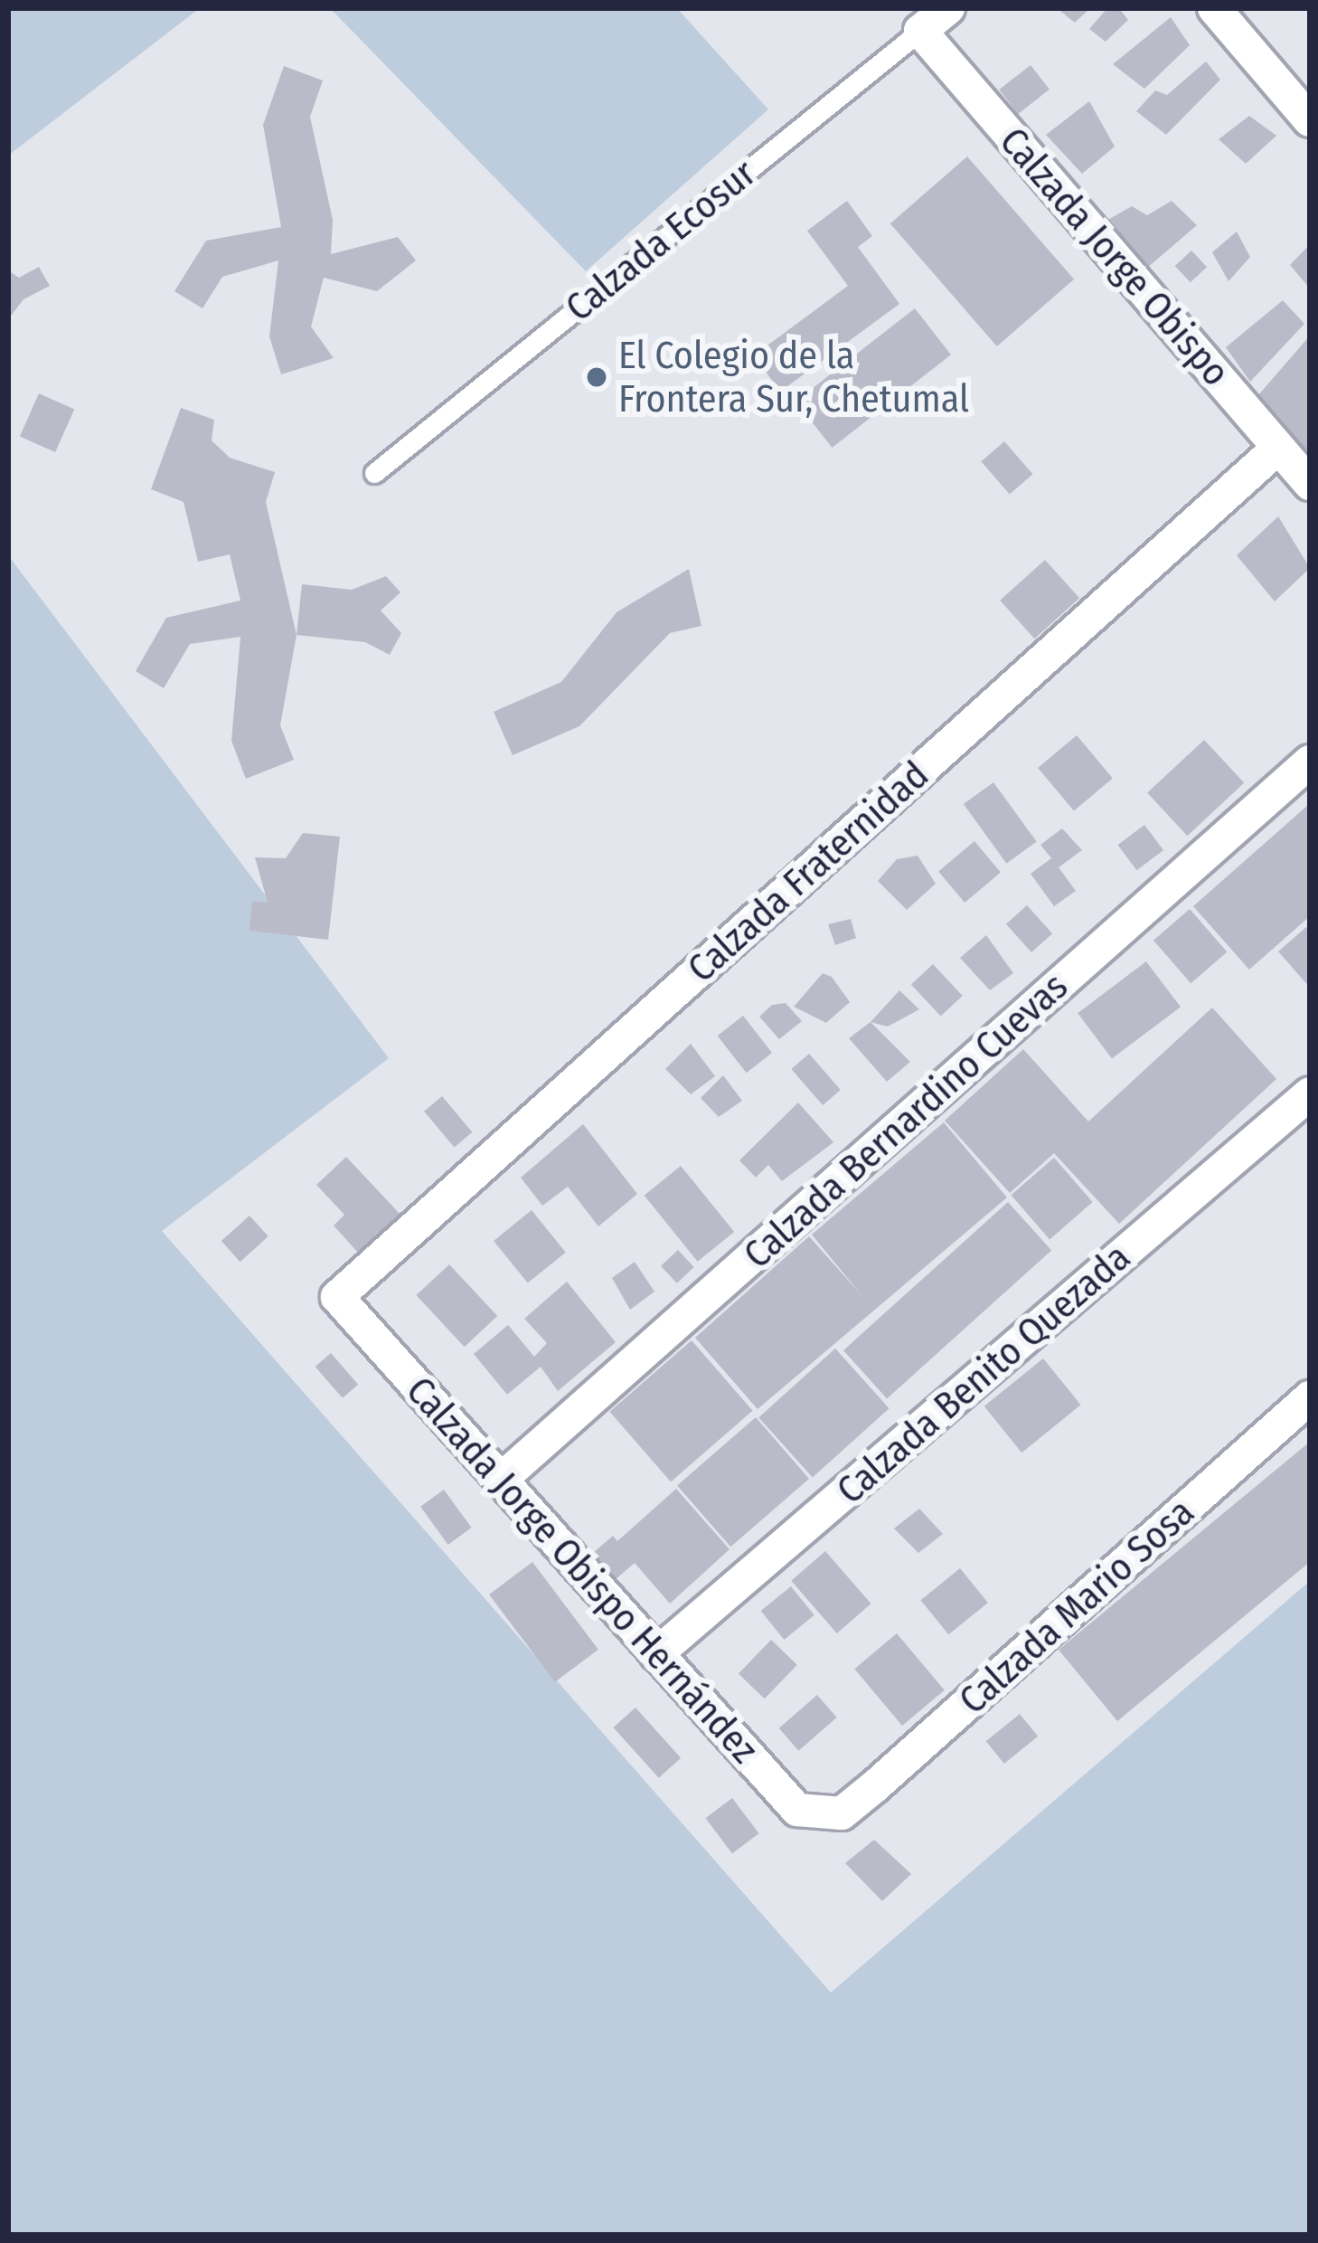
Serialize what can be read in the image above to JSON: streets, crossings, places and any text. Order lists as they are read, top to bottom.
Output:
{
  "streets": {
    "street": [
      "Calzada Ecosur",
      "Calzada Jorge Obispo",
      "Calzada Fraternidad",
      "Calzada Bernardino Cuevas",
      "Calzada Benito Quezada",
      "Calzada Jorge Obispo Hernández",
      "Calzada Mario Sosa"
    ]
  },
  "crossings": [
    ["Calzada Ecosur", "Calzada Jorge Obispo"],
    ["Calzada Jorge Obispo", "Calzada Fraternidad"],
    ["Calzada Fraternidad", "Calzada Jorge Obispo Hernández"],
    ["Calzada Bernardino Cuevas", "Calzada Jorge Obispo Hernández"],
    ["Calzada Benito Quezada", "Calzada Jorge Obispo Hernández"],
    ["Calzada Jorge Obispo Hernández", "Calzada Mario Sosa"]
  ],
  "places": ["El Colegio de la Frontera Sur, Chetumal"]
}
